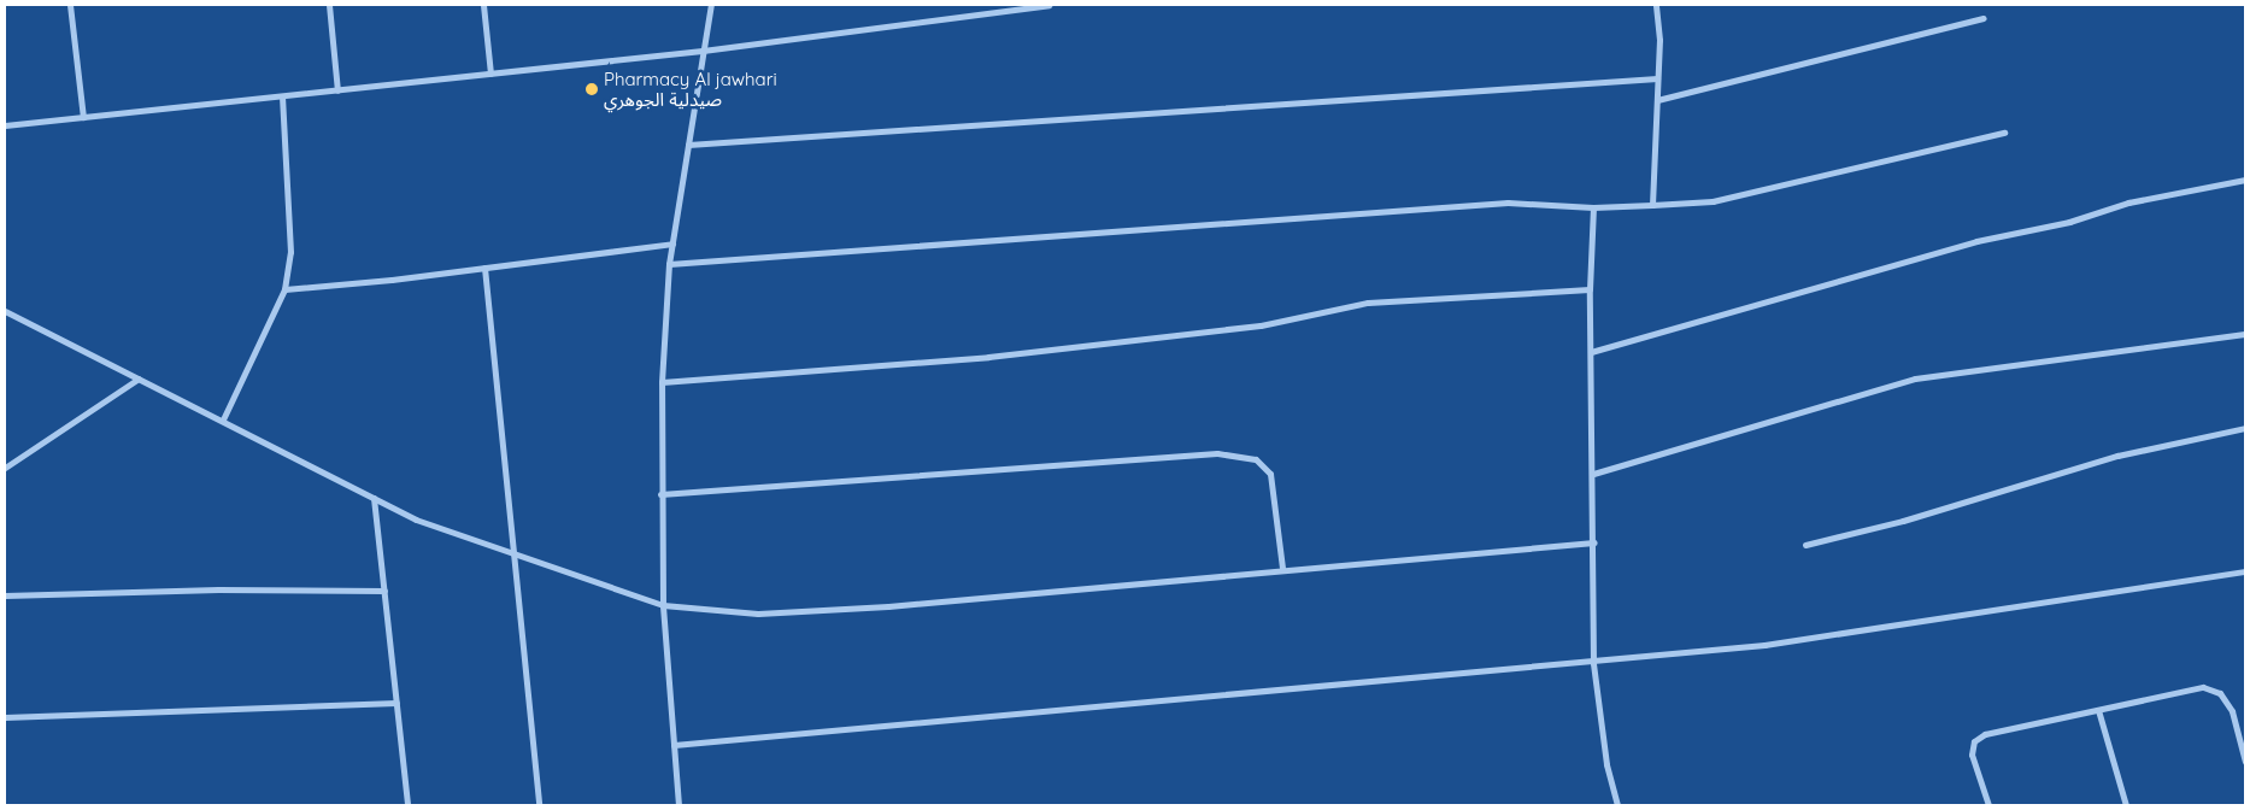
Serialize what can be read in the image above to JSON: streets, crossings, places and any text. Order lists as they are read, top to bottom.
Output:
{
  "places": ["Pharmacy Al jawhari صيدلية الجوهري"]
}
